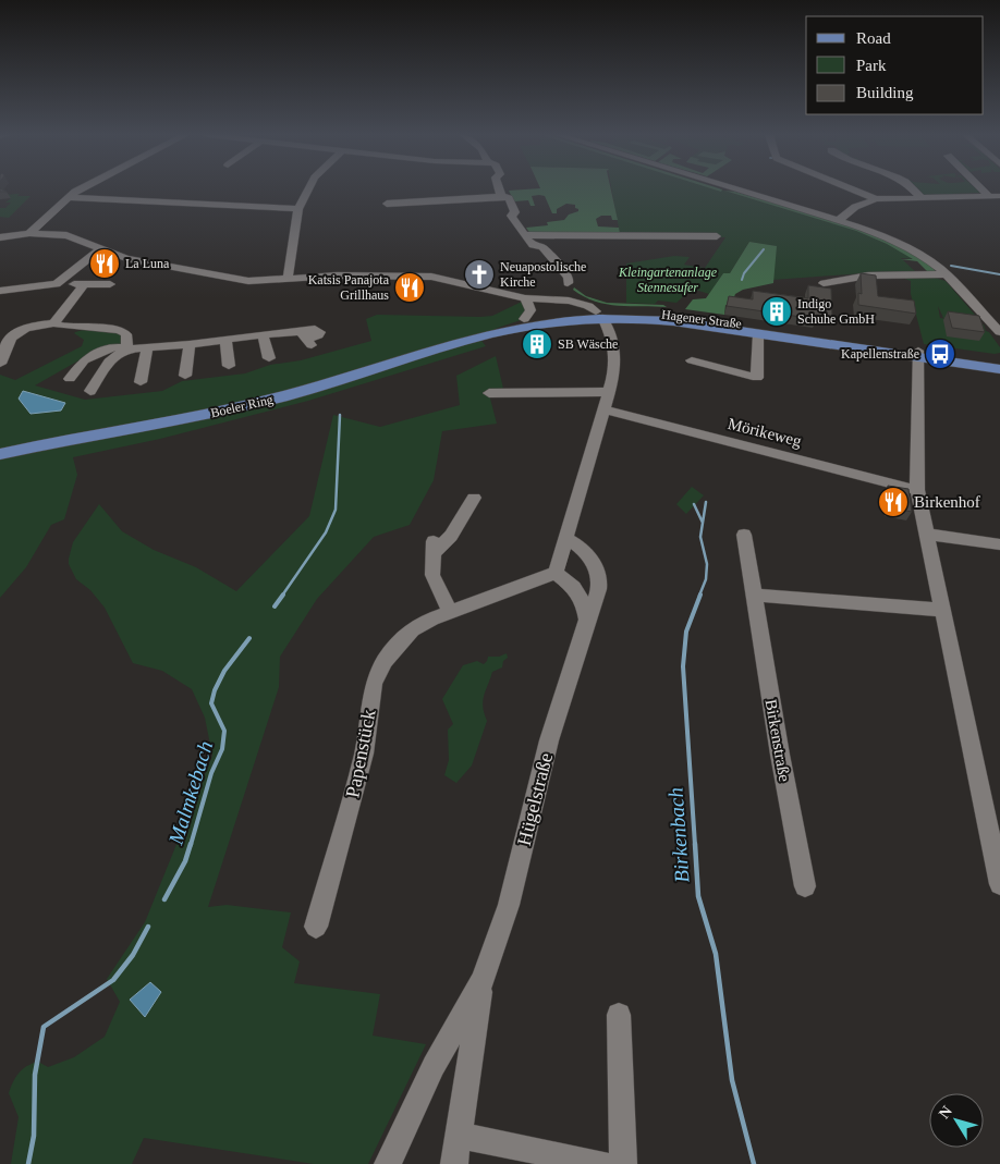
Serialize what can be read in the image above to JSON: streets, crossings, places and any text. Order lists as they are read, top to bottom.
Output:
{
  "streets": {
    "main road": ["Hagener Straße", "Boeler Ring"],
    "street": [
      "Mörikeweg",
      "Birkenstraße",
      "Papenstück",
      "Hügelstraße"
    ]
  },
  "crossings": [
    ["Hagener Straße", "Boeler Ring"]
  ],
  "water": ["Malmkebach", "Birkenbach"],
  "parks": ["Kleingartenanlage Stennesufer"],
  "places": {
    "restaurant": ["La Luna", "Katsis Panajota Grillhaus", "Birkenhof"],
    "church": ["Neuapostolische Kirche"],
    "building": ["Indigo Schuhe GmbH", "SB Wäsche"],
    "bus stop": ["Kapellenstraße"]
  },
  "legend": ["Road", "Park", "Building"],
  "north": "top left"
}
